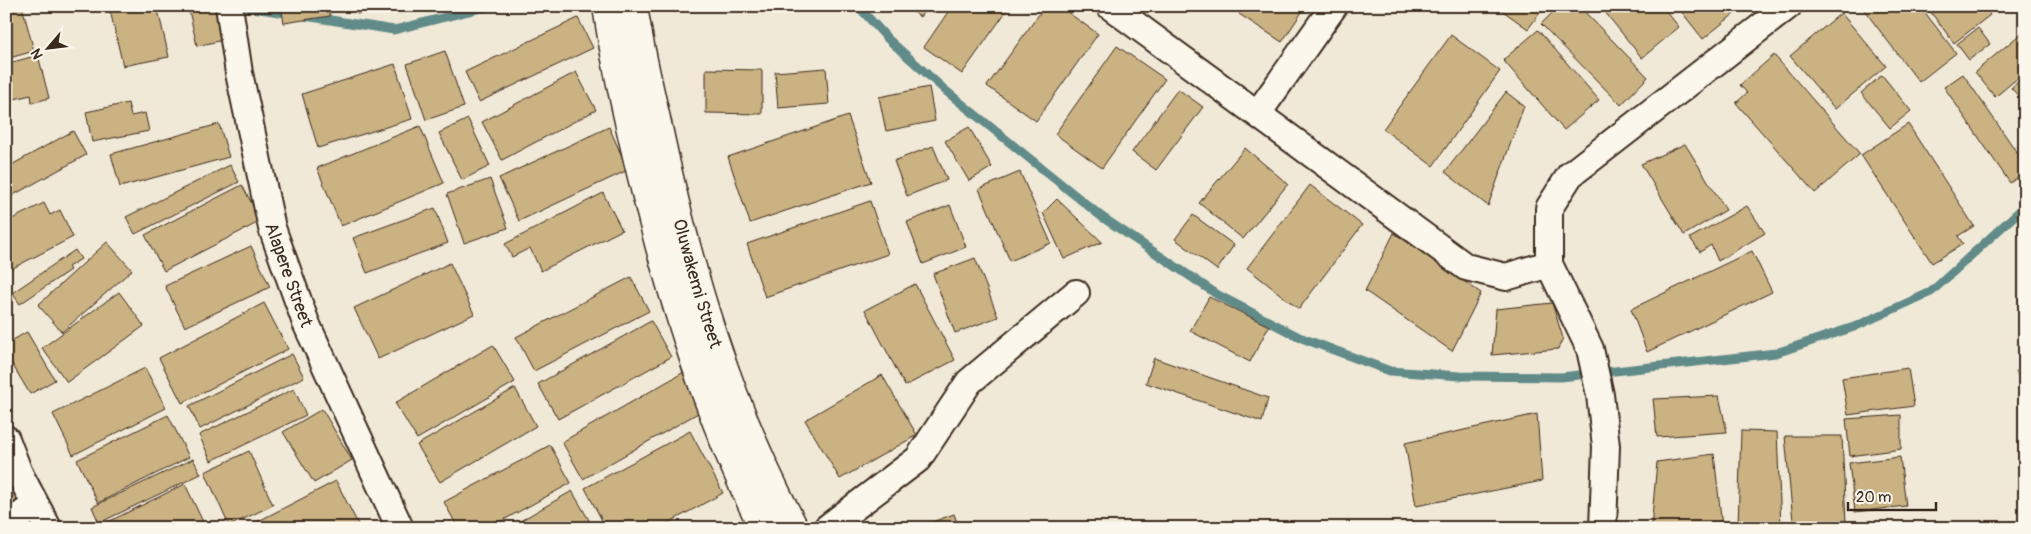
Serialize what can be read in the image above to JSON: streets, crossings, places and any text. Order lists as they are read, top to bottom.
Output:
{
  "streets": {
    "street": ["Alapere Street", "Oluwakemi Street"]
  },
  "scale_bar": "20 m",
  "north": "bottom left"
}
